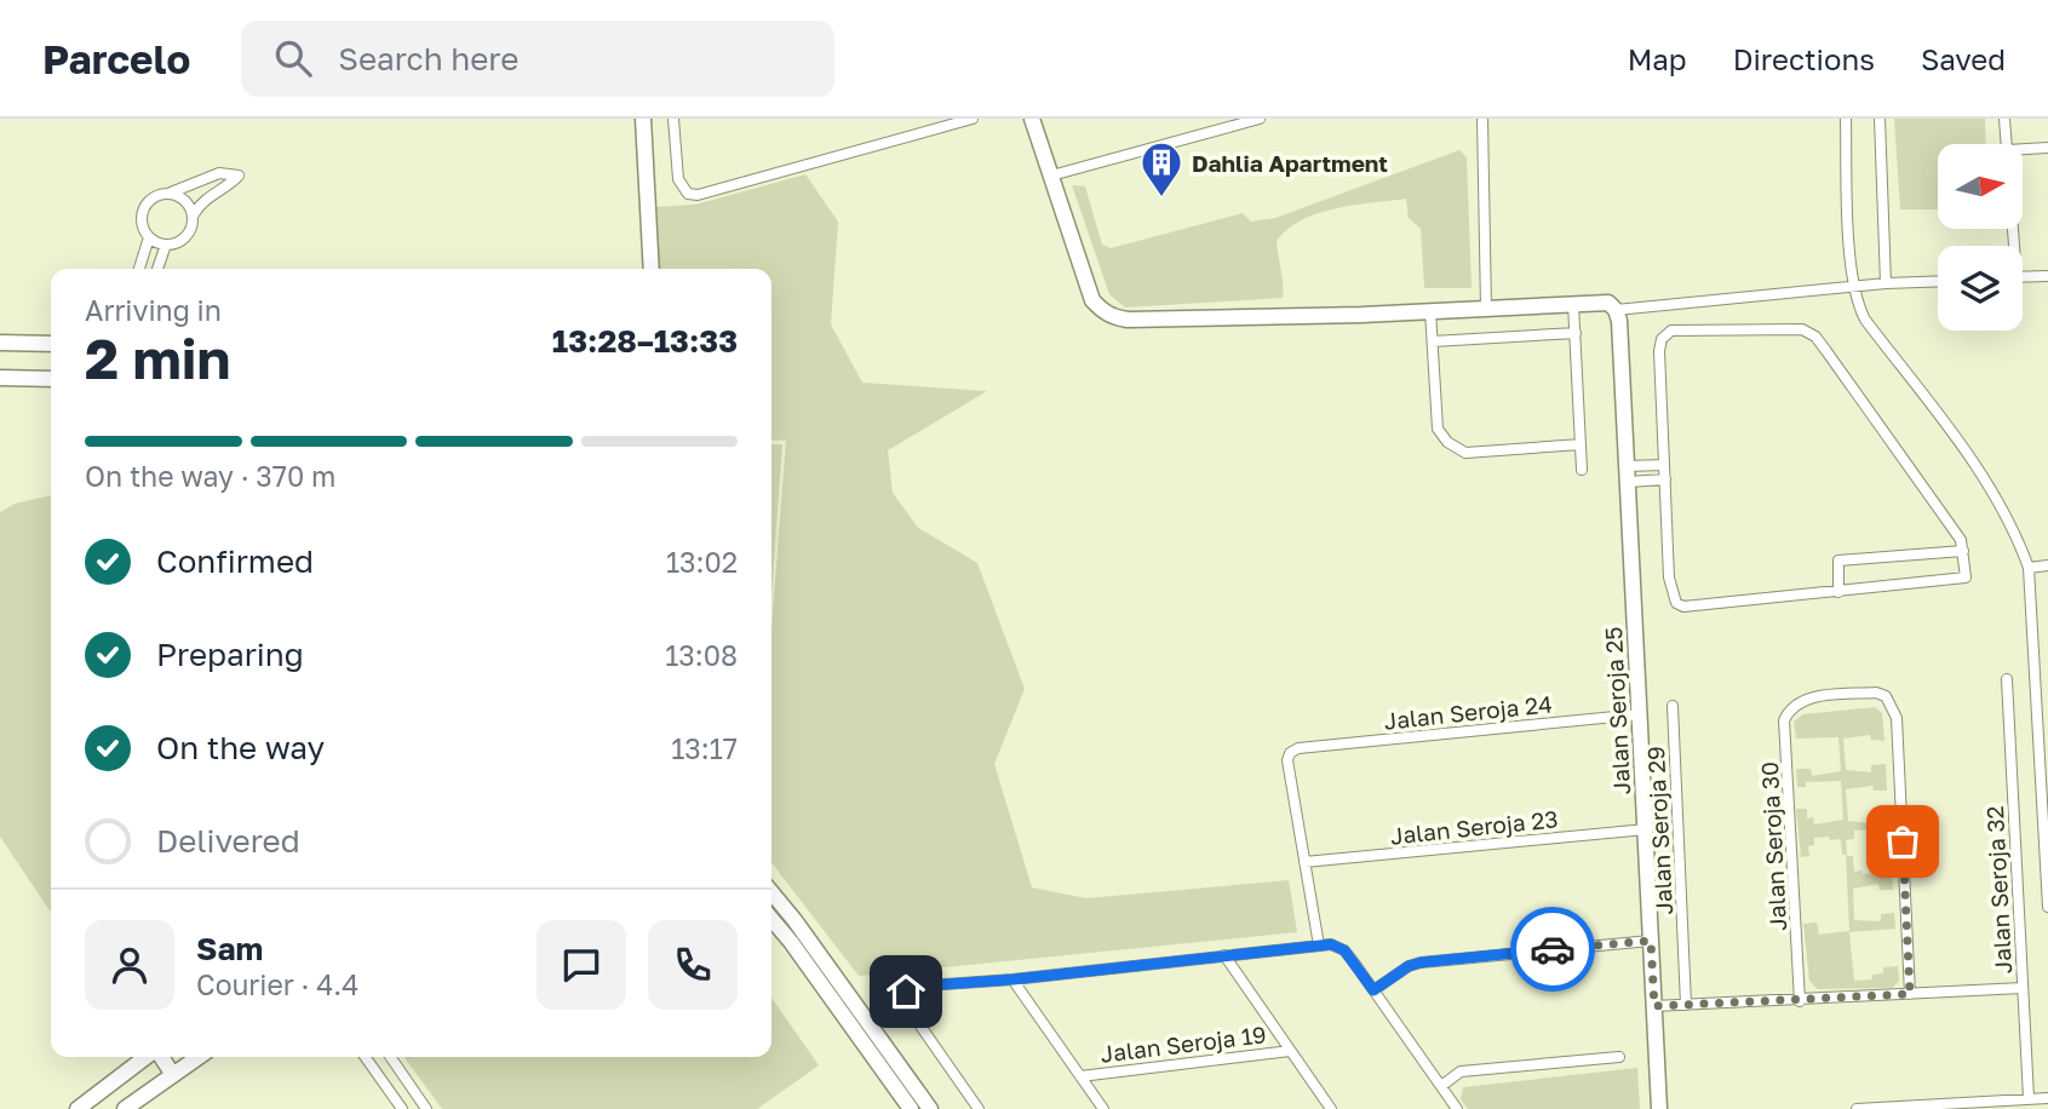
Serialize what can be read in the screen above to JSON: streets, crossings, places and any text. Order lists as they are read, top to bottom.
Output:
{
  "streets": {
    "street": [
      "Jalan Seroja 25",
      "Jalan Seroja 24",
      "Jalan Seroja 23",
      "Jalan Seroja 29",
      "Jalan Seroja 30",
      "Jalan Seroja 32",
      "Jalan Seroja 19"
    ]
  },
  "crossings": [
    ["Jalan Seroja 25", "Jalan Seroja 24"],
    ["Jalan Seroja 25", "Jalan Seroja 23"],
    ["Jalan Seroja 24", "Jalan Seroja 23"]
  ],
  "places": {
    "building": ["Dahlia Apartment"]
  },
  "north": "right",
  "page": {
    "header": "Parcelo",
    "search": "Search here",
    "nav": ["Map", "Directions", "Saved"],
    "heading": ["2 min", "Arriving in", "13:28–13:33"],
    "panel": ["Sam", "Courier · 4.4"],
    "bar": "On the way · 370 m",
    "list": [
      ["Confirmed", "13:02"],
      ["Preparing", "13:08"],
      ["On the way", "13:17"],
      "Delivered"
    ]
  }
}
